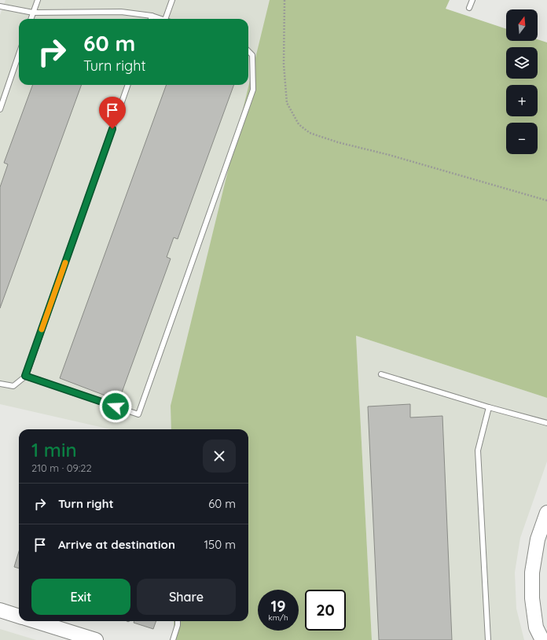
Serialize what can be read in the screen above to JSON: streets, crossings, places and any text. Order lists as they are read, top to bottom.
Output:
{
  "north": "top",
  "page": {
    "map_buttons": ["+", "−"],
    "turn": ["60 m", "Turn right"],
    "heading": ["1 min", "210 m · 09:22"],
    "list": [
      {
        "name": "Turn right",
        "value": "60 m"
      },
      {
        "name": "Arrive at destination",
        "value": "150 m"
      }
    ],
    "buttons": ["Exit", "Share"],
    "speed": "19 km/h",
    "limit": "20"
  }
}
